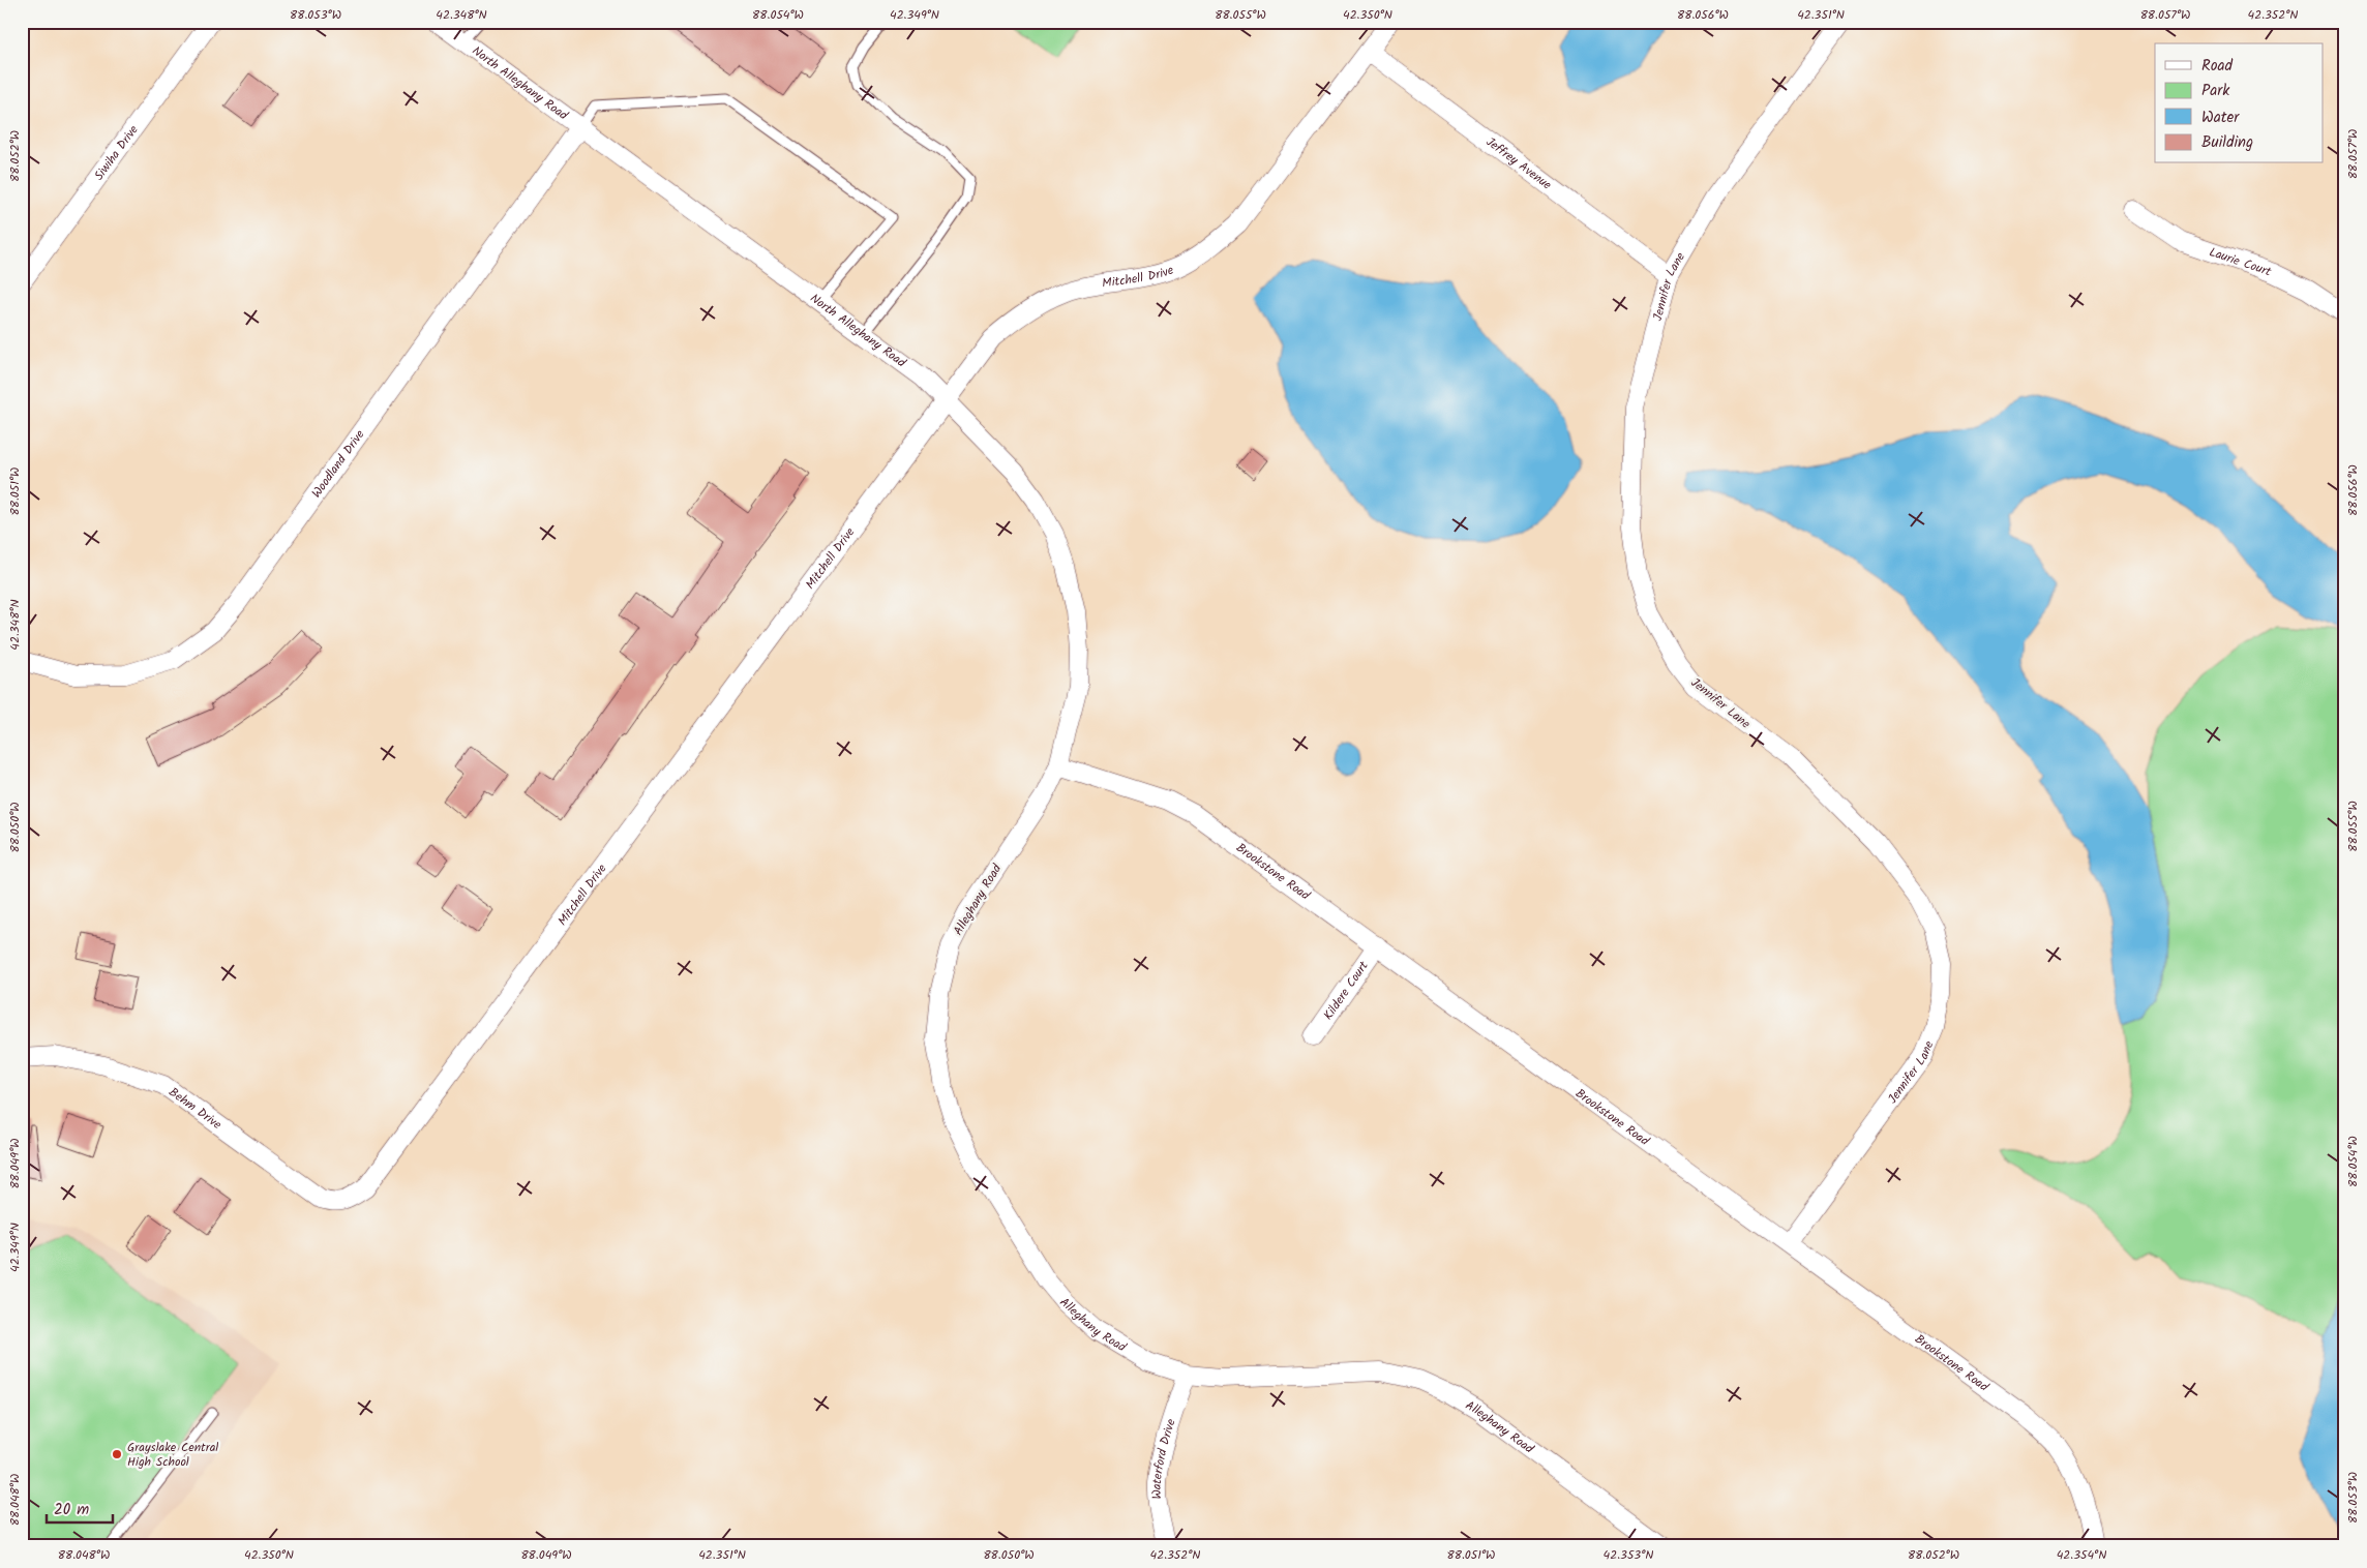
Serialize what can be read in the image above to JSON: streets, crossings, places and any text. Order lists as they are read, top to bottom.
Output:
{
  "streets": {
    "street": [
      "North Alleghany Road",
      "Siwiha Drive",
      "Jeffrey Avenue",
      "Laurie Court",
      "Mitchell Drive",
      "Jennifer Lane",
      "Woodland Drive",
      "Brookstone Road",
      "Alleghany Road",
      "Kildere Court",
      "Behm Drive",
      "Waterford Drive"
    ]
  },
  "crossings": [
    ["North Alleghany Road", "Mitchell Drive"],
    ["North Alleghany Road", "Woodland Drive"],
    ["North Alleghany Road", "Brookstone Road"],
    ["North Alleghany Road", "Alleghany Road"],
    ["Jeffrey Avenue", "Mitchell Drive"],
    ["Jeffrey Avenue", "Jennifer Lane"],
    ["Mitchell Drive", "Behm Drive"],
    ["Jennifer Lane", "Brookstone Road"],
    ["Brookstone Road", "Alleghany Road"],
    ["Brookstone Road", "Kildere Court"],
    ["Alleghany Road", "Waterford Drive"]
  ],
  "places": ["Grayslake Central High School"],
  "legend": [
    "Road",
    "Park",
    "Water",
    "Building"
  ],
  "scale_bar": "20 m",
  "coordinates": [
    "88.053°W",
    "42.348°N",
    "88.054°W",
    "42.349°N",
    "88.055°W",
    "42.350°N",
    "88.056°W",
    "42.351°N",
    "88.057°W",
    "42.352°N",
    "88.052°W",
    "88.051°W",
    "88.050°W",
    "88.049°W",
    "88.048°W",
    "42.353°N",
    "42.354°N"
  ]
}
